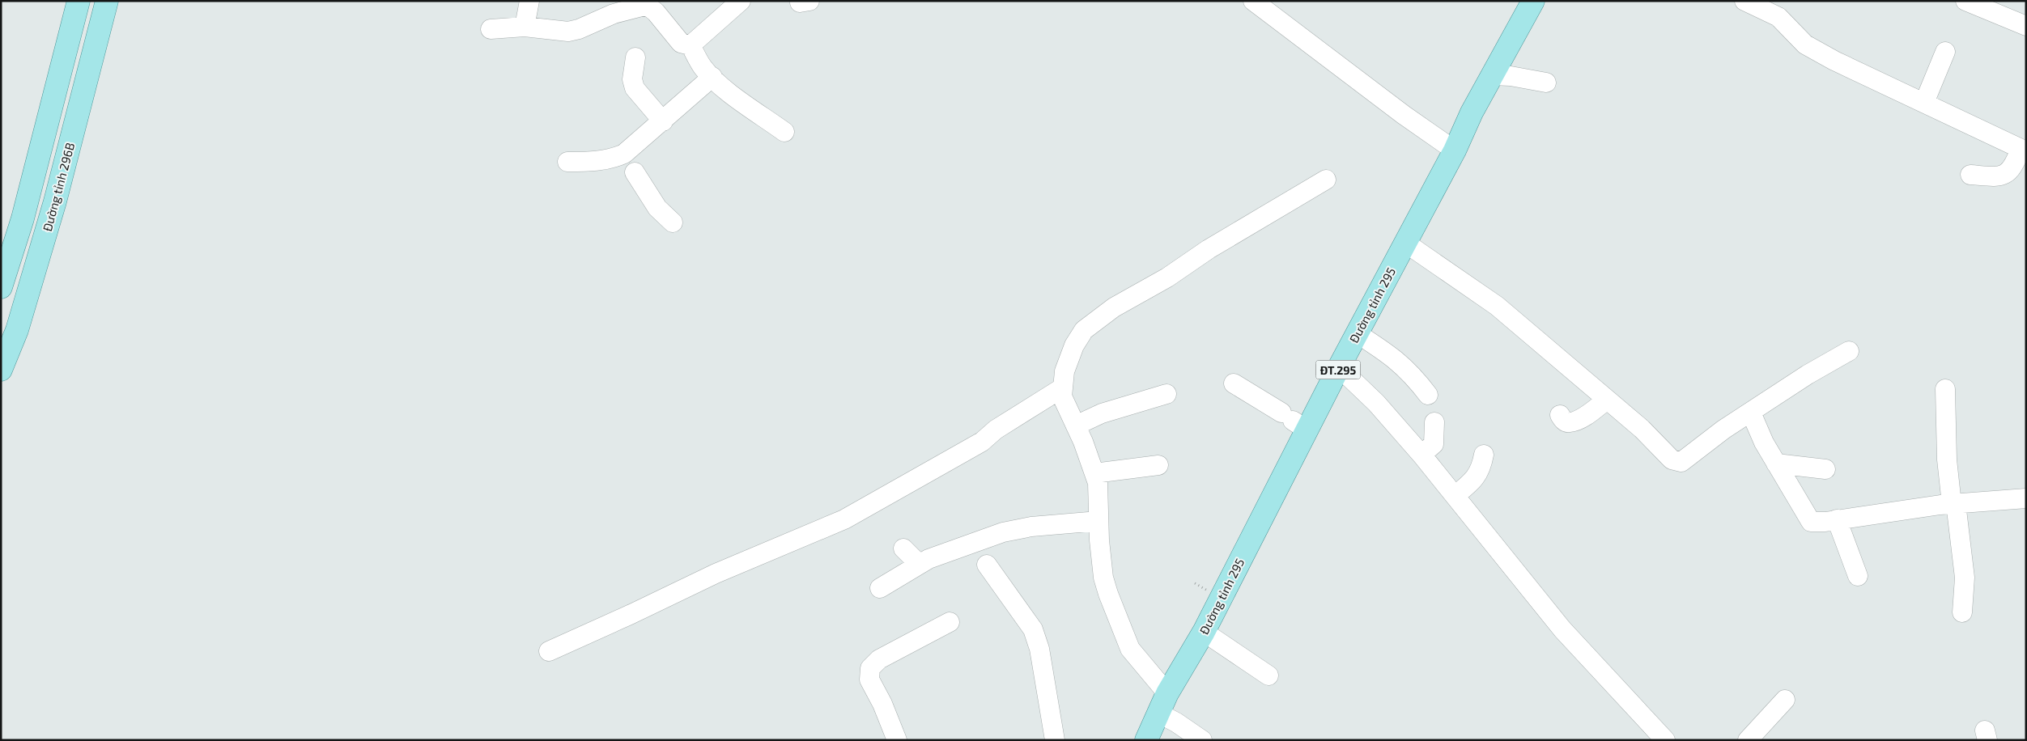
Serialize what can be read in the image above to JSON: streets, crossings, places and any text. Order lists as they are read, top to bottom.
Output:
{
  "streets": {
    "main road": ["Đường tỉnh 296B", "Đường tỉnh 295", "ĐT.295"]
  }
}
